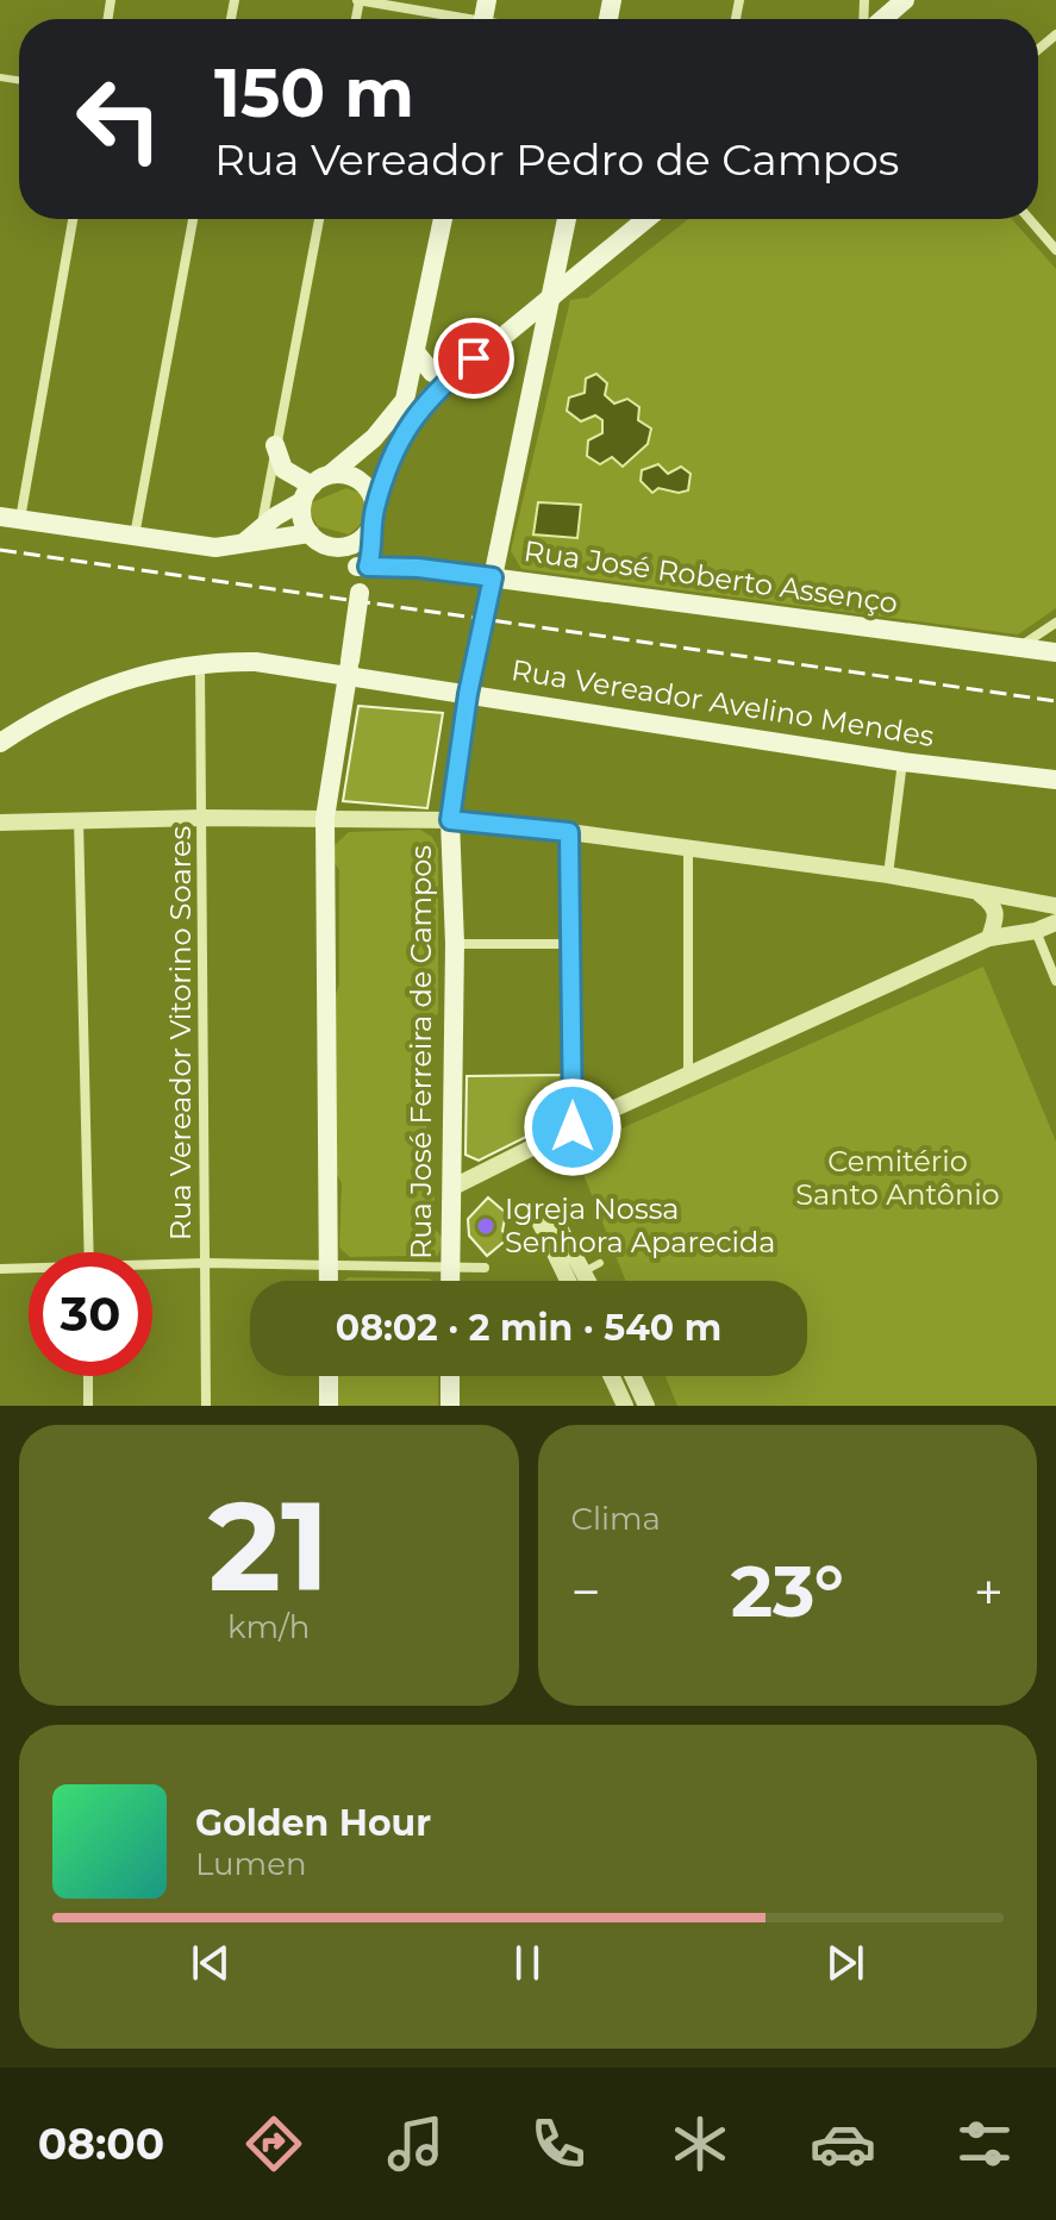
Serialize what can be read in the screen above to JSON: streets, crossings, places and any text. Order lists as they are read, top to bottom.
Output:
{
  "streets": {
    "main road": ["Rua José Roberto Assenço", "Rua Vereador Avelino Mendes", "Rua José Ferreira de Campos"],
    "street": ["Rua Vereador Vitorino Soares"]
  },
  "crossings": [
    ["Rua José Roberto Assenço", "Rua José Ferreira de Campos"],
    ["Rua Vereador Avelino Mendes", "Rua Vereador Vitorino Soares"],
    ["Rua Vereador Avelino Mendes", "Rua José Ferreira de Campos"]
  ],
  "parks": ["Cemitério Santo Antônio"],
  "places": ["Igreja Nossa Senhora Aparecida"],
  "page": {
    "turn": ["150 m", "Rua Vereador Pedro de Campos"],
    "limit": "30",
    "trip": "08:02 · 2 min · 540 m",
    "tile": [
      ["21", "km/h"],
      "Clima"
    ],
    "heat": ["−", "23°", "+"],
    "song": ["Golden Hour", "Lumen"],
    "tabs": "08:00"
  }
}
